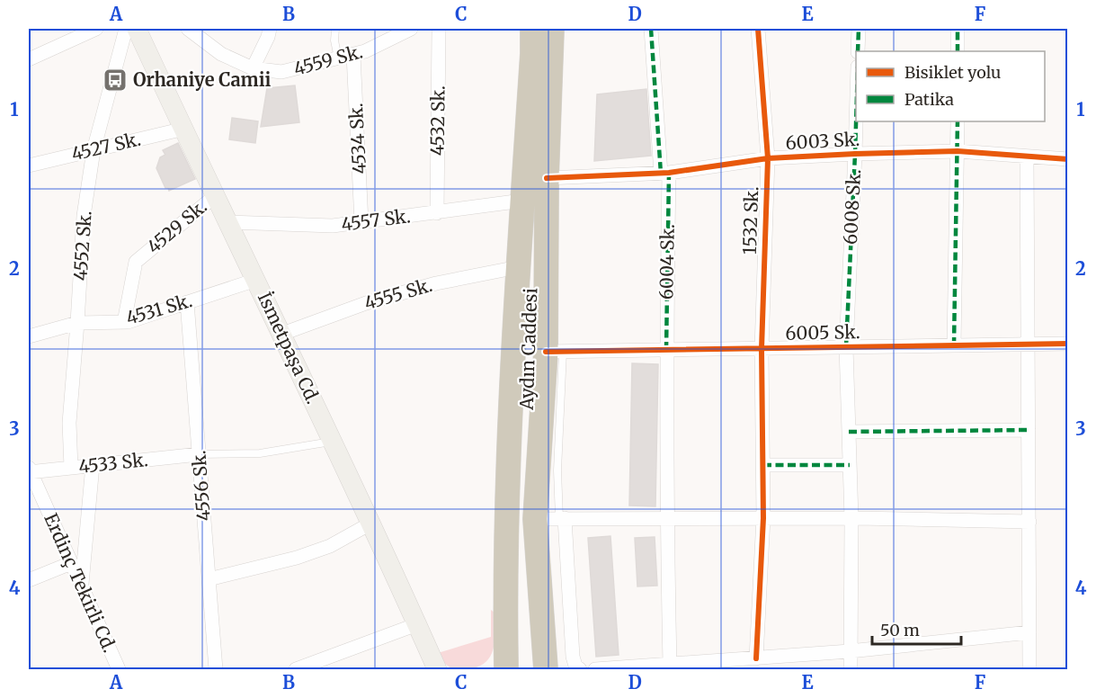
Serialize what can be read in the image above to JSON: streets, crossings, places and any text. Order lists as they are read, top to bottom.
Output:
{
  "streets": {
    "highway": ["Aydın Caddesi"],
    "main road": ["İsmetpaşa Cd."],
    "street": [
      "4559 Sk.",
      "4532 Sk.",
      "4534 Sk.",
      "6003 Sk.",
      "4527 Sk.",
      "6008 Sk.",
      "4557 Sk.",
      "1532 Sk.",
      "4529 Sk.",
      "4552 Sk.",
      "6004 Sk.",
      "4555 Sk.",
      "4531 Sk.",
      "6005 Sk.",
      "4533 Sk.",
      "4556 Sk.",
      "Erdinç Tekirli Cd."
    ]
  },
  "crossings": [
    ["4559 Sk.", "4534 Sk."],
    ["4532 Sk.", "4557 Sk."],
    ["4534 Sk.", "4557 Sk."],
    ["6003 Sk.", "6008 Sk."],
    ["6003 Sk.", "1532 Sk."],
    ["6003 Sk.", "6004 Sk."],
    ["6003 Sk.", "Aydın Caddesi"],
    ["4527 Sk.", "4552 Sk."],
    ["4527 Sk.", "İsmetpaşa Cd."],
    ["6008 Sk.", "6005 Sk."],
    ["4557 Sk.", "İsmetpaşa Cd."],
    ["4557 Sk.", "Aydın Caddesi"],
    ["1532 Sk.", "6005 Sk."],
    ["4529 Sk.", "4531 Sk."],
    ["4529 Sk.", "İsmetpaşa Cd."],
    ["4552 Sk.", "4531 Sk."],
    ["4552 Sk.", "4533 Sk."],
    ["6004 Sk.", "6005 Sk."],
    ["4555 Sk.", "İsmetpaşa Cd."],
    ["4555 Sk.", "Aydın Caddesi"],
    ["4531 Sk.", "İsmetpaşa Cd."],
    ["4531 Sk.", "4556 Sk."],
    ["6005 Sk.", "Aydın Caddesi"],
    ["4533 Sk.", "4556 Sk."],
    ["4533 Sk.", "Erdinç Tekirli Cd."]
  ],
  "places": {
    "bus stop": ["Orhaniye Camii"]
  },
  "legend": ["Bisiklet yolu", "Patika"],
  "scale_bar": "50 m",
  "grid": {
    "columns": [
      "A",
      "B",
      "C",
      "D",
      "E",
      "F"
    ],
    "rows": [
      "1",
      "2",
      "3",
      "4"
    ]
  }
}
